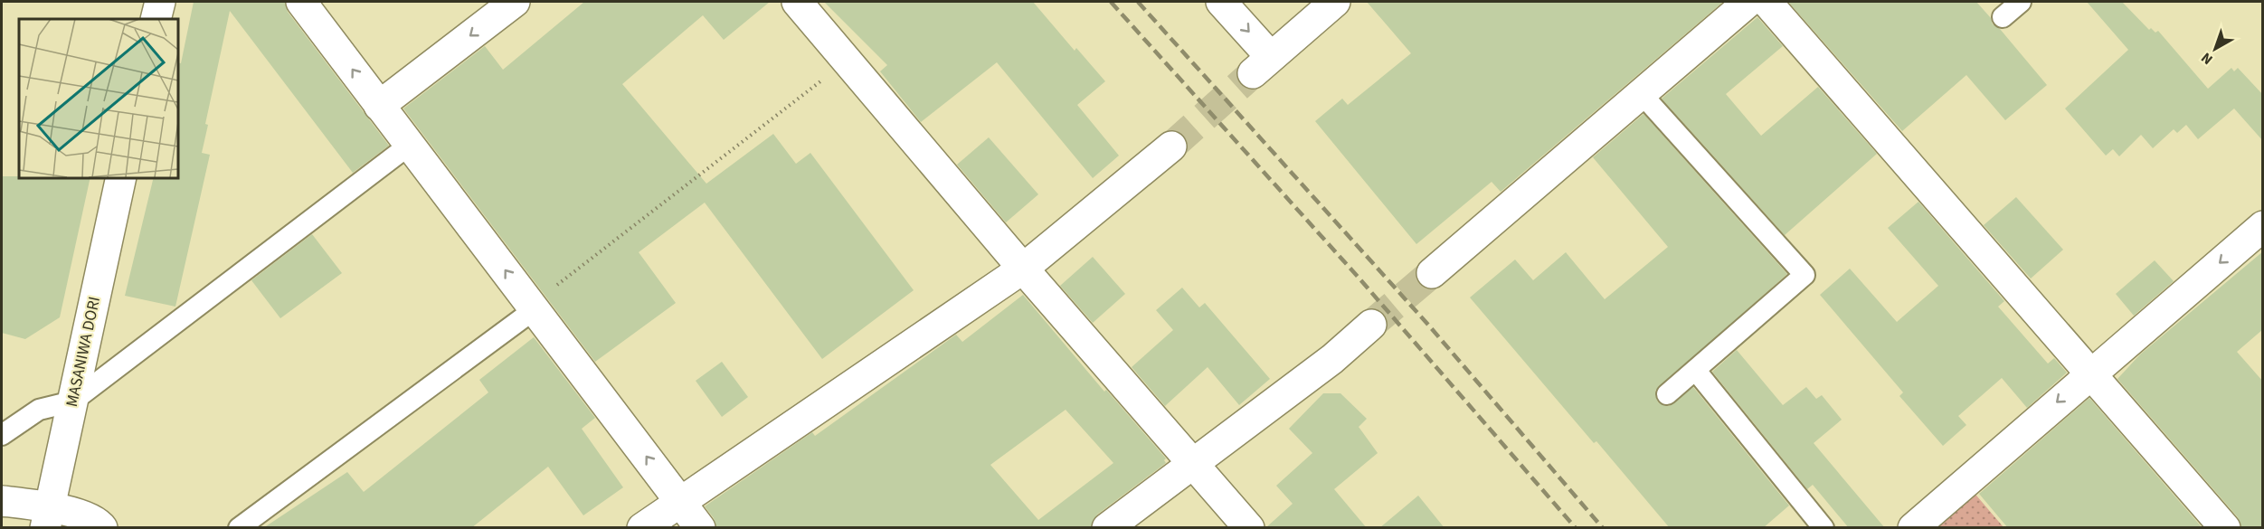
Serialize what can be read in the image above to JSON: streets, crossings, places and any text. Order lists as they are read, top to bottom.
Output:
{
  "streets": {
    "street": ["MASANIWA DORI"]
  },
  "north": "bottom left"
}
